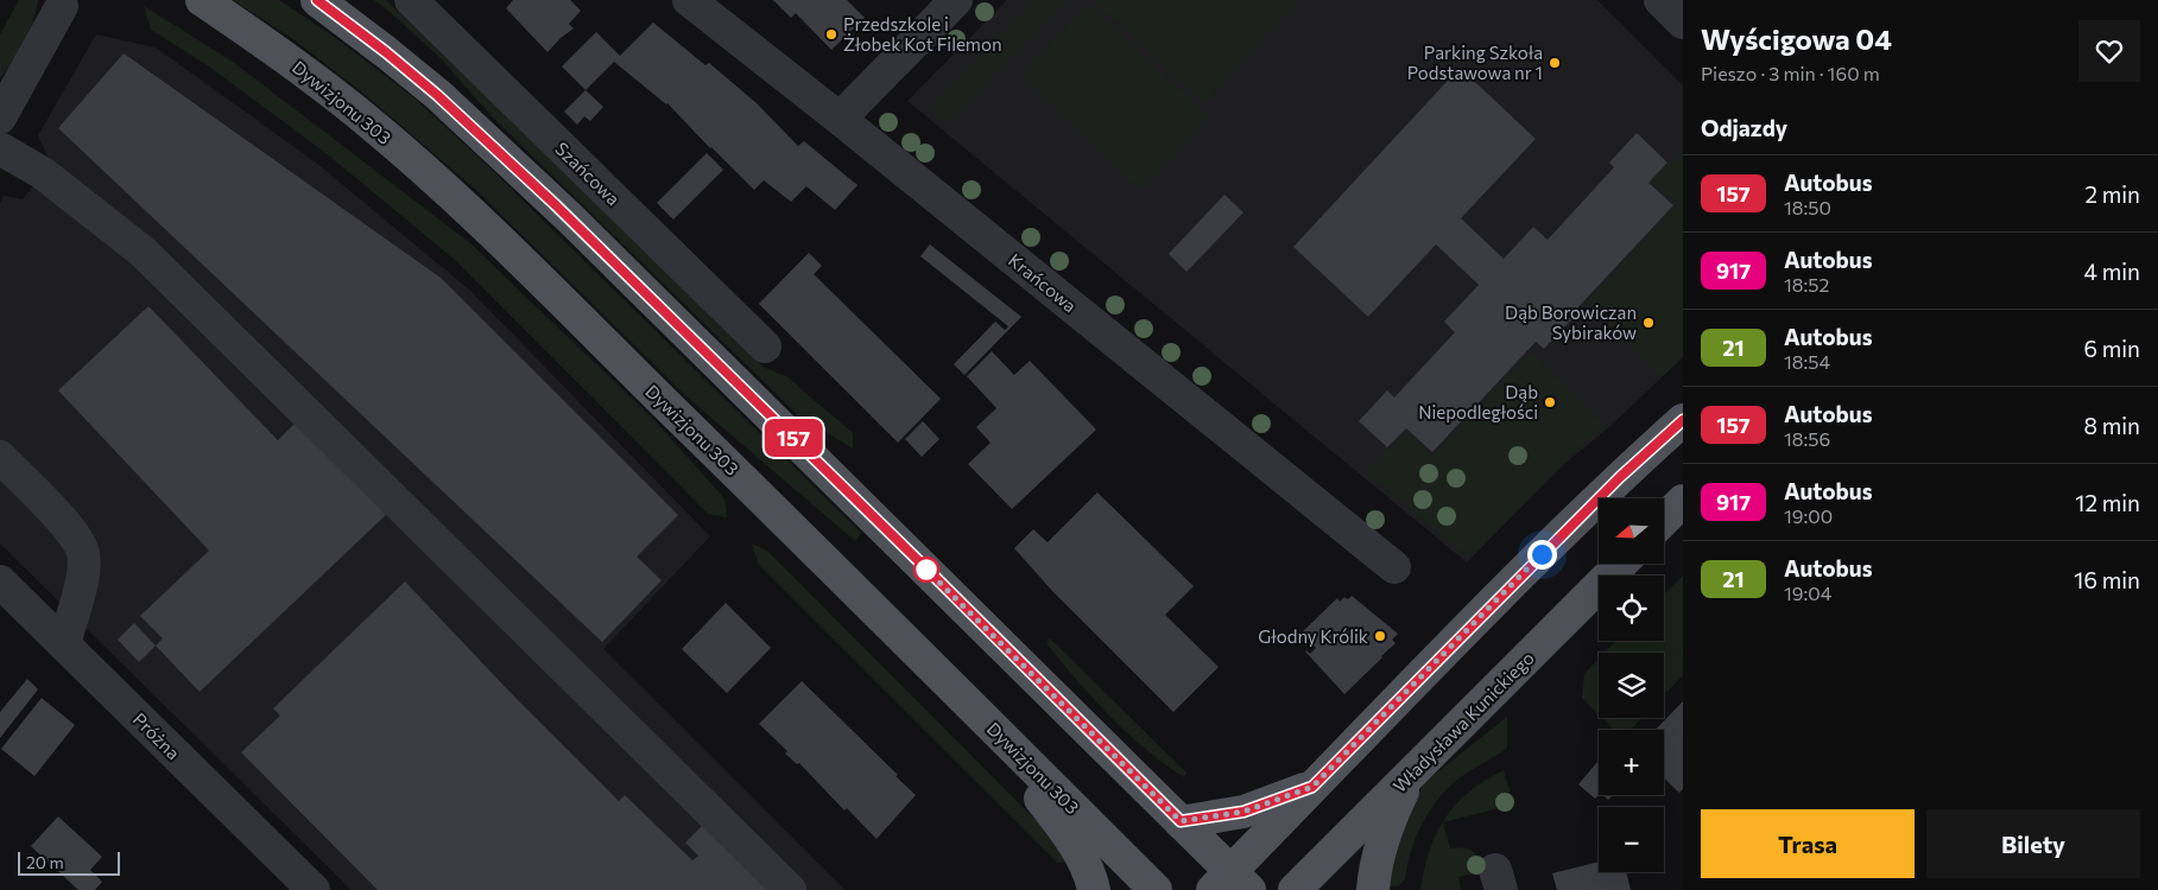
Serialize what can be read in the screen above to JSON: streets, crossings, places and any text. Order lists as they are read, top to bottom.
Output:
{
  "streets": {
    "main road": ["Dywizjonu 303", "Władysława Kunickiego"],
    "street": ["Szańcowa", "Krańcowa", "Próżna"]
  },
  "places": [
    "Przedszkole i Żłobek Kot Filemon",
    "Parking Szkoła Podstawowa nr 1",
    "Dąb Borowiczan Sybiraków",
    "Dąb Niepodległości",
    "Głodny Królik"
  ],
  "lines": ["bus line 157"],
  "scale_bar": "20 m",
  "north": "left",
  "page": {
    "on_map": "157",
    "heading": [
      ["Wyścigowa 04", "Pieszo · 3 min · 160 m"],
      "Odjazdy"
    ],
    "list": [
      {
        "mark": "157",
        "name": "Autobus",
        "note": "18:50",
        "value": "2 min"
      },
      {
        "mark": "917",
        "name": "Autobus",
        "note": "18:52",
        "value": "4 min"
      },
      {
        "mark": "21",
        "name": "Autobus",
        "note": "18:54",
        "value": "6 min"
      },
      {
        "mark": "157",
        "name": "Autobus",
        "note": "18:56",
        "value": "8 min"
      },
      {
        "mark": "917",
        "name": "Autobus",
        "note": "19:00",
        "value": "12 min"
      },
      {
        "mark": "21",
        "name": "Autobus",
        "note": "19:04",
        "value": "16 min"
      }
    ],
    "map_buttons": ["+", "−"],
    "buttons": ["Trasa", "Bilety"],
    "scale": "20 m"
  }
}
